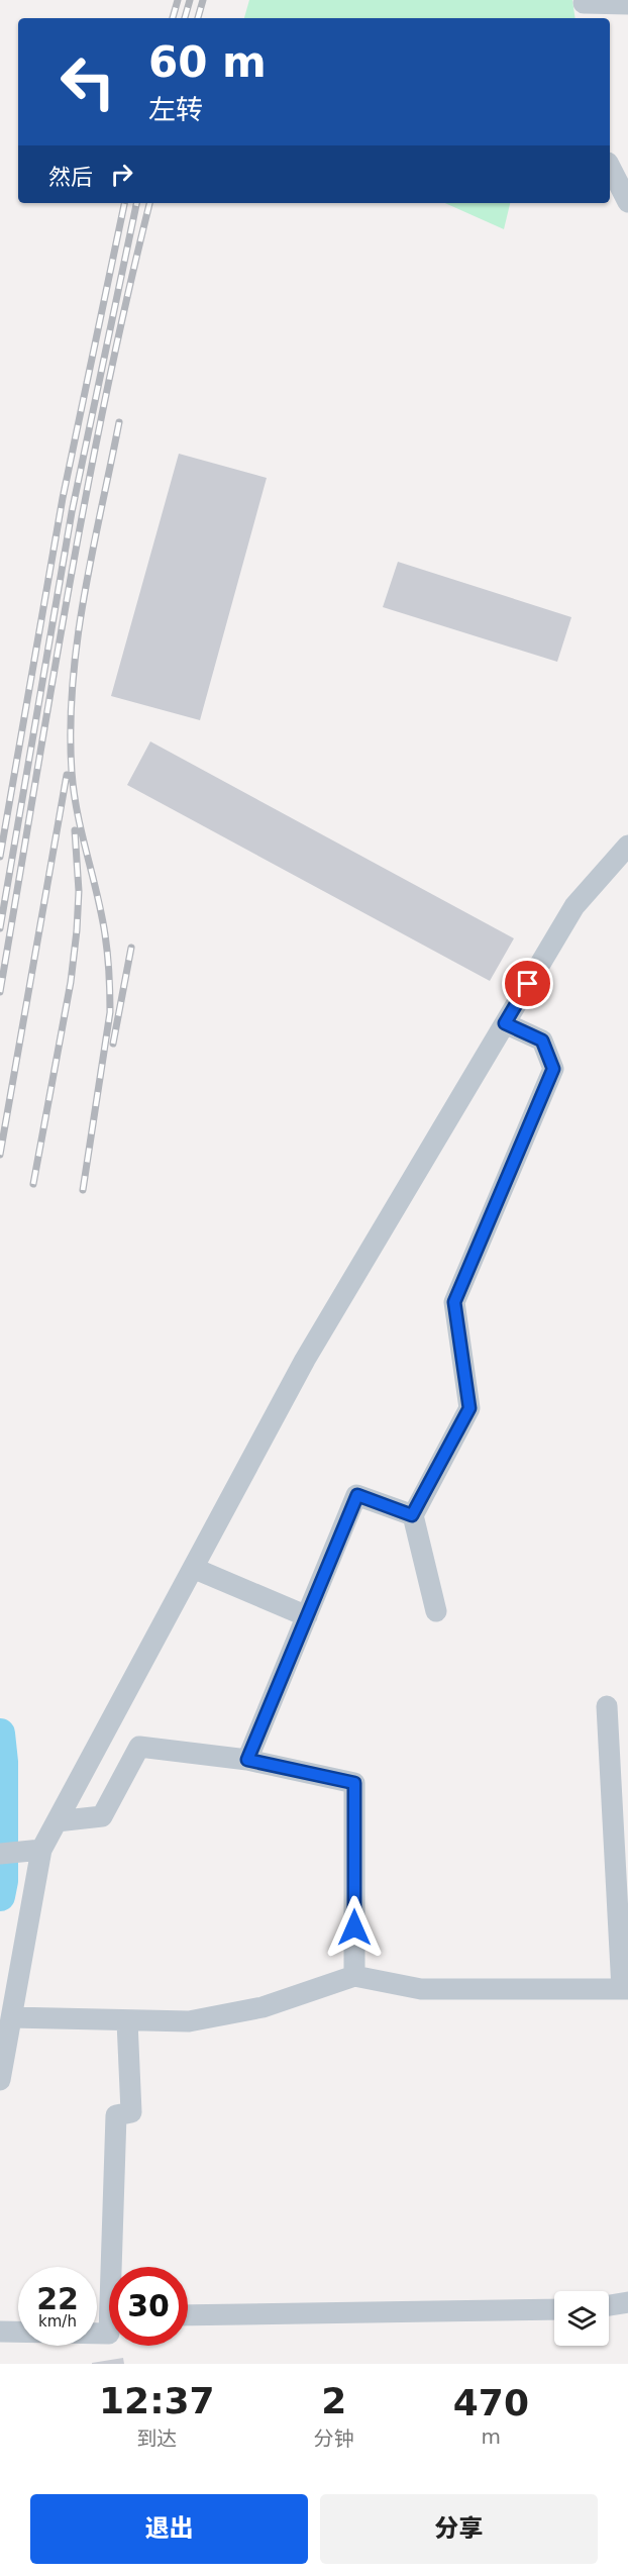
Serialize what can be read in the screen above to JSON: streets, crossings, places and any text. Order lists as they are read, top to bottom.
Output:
{
  "page": {
    "turn": ["60 m", "左转"],
    "then": "然后",
    "speed": "22 km/h",
    "limit": "30",
    "eta": [
      "12:37",
      "到达",
      "2",
      "分钟",
      "470",
      "m"
    ],
    "buttons": ["退出", "分享"]
  }
}
